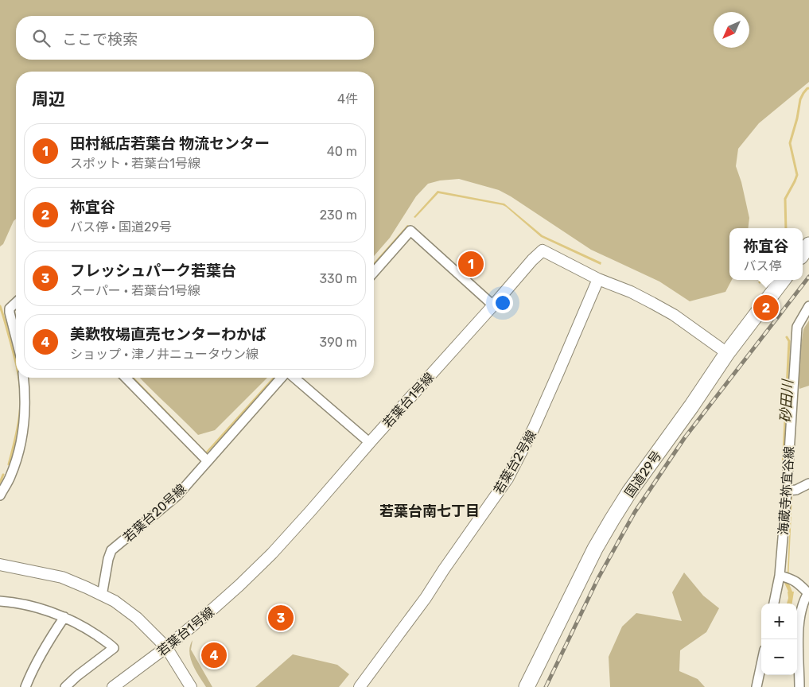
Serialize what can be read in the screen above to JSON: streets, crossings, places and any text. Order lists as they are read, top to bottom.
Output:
{
  "streets": {
    "highway": ["国道29号"],
    "street": [
      "若葉台1号線",
      "若葉台2号線",
      "海蔵寺祢宜谷線",
      "若葉台20号線"
    ]
  },
  "crossings": [
    ["若葉台1号線", "若葉台2号線"],
    ["若葉台1号線", "国道29号"]
  ],
  "districts": ["若葉台南七丁目"],
  "water": ["砂田川"],
  "north": "bottom left",
  "page": {
    "search": "ここで検索",
    "heading": ["周辺", "4件"],
    "list": [
      {
        "mark": "1",
        "name": "田村紙店若葉台 物流センター",
        "note": "スポット · 若葉台1号線",
        "value": "40 m"
      },
      {
        "mark": "2",
        "name": "祢宜谷",
        "note": "バス停 · 国道29号",
        "value": "230 m"
      },
      {
        "mark": "3",
        "name": "フレッシュパーク若葉台",
        "note": "スーパー · 若葉台1号線",
        "value": "330 m"
      },
      {
        "mark": "4",
        "name": "美歎牧場直売センターわかば",
        "note": "ショップ · 津ノ井ニュータウン線",
        "value": "390 m"
      }
    ],
    "popup": ["祢宜谷", "バス停"],
    "pins": [
      "1",
      "2",
      "3",
      "4"
    ],
    "map_buttons": ["+", "−"]
  }
}
